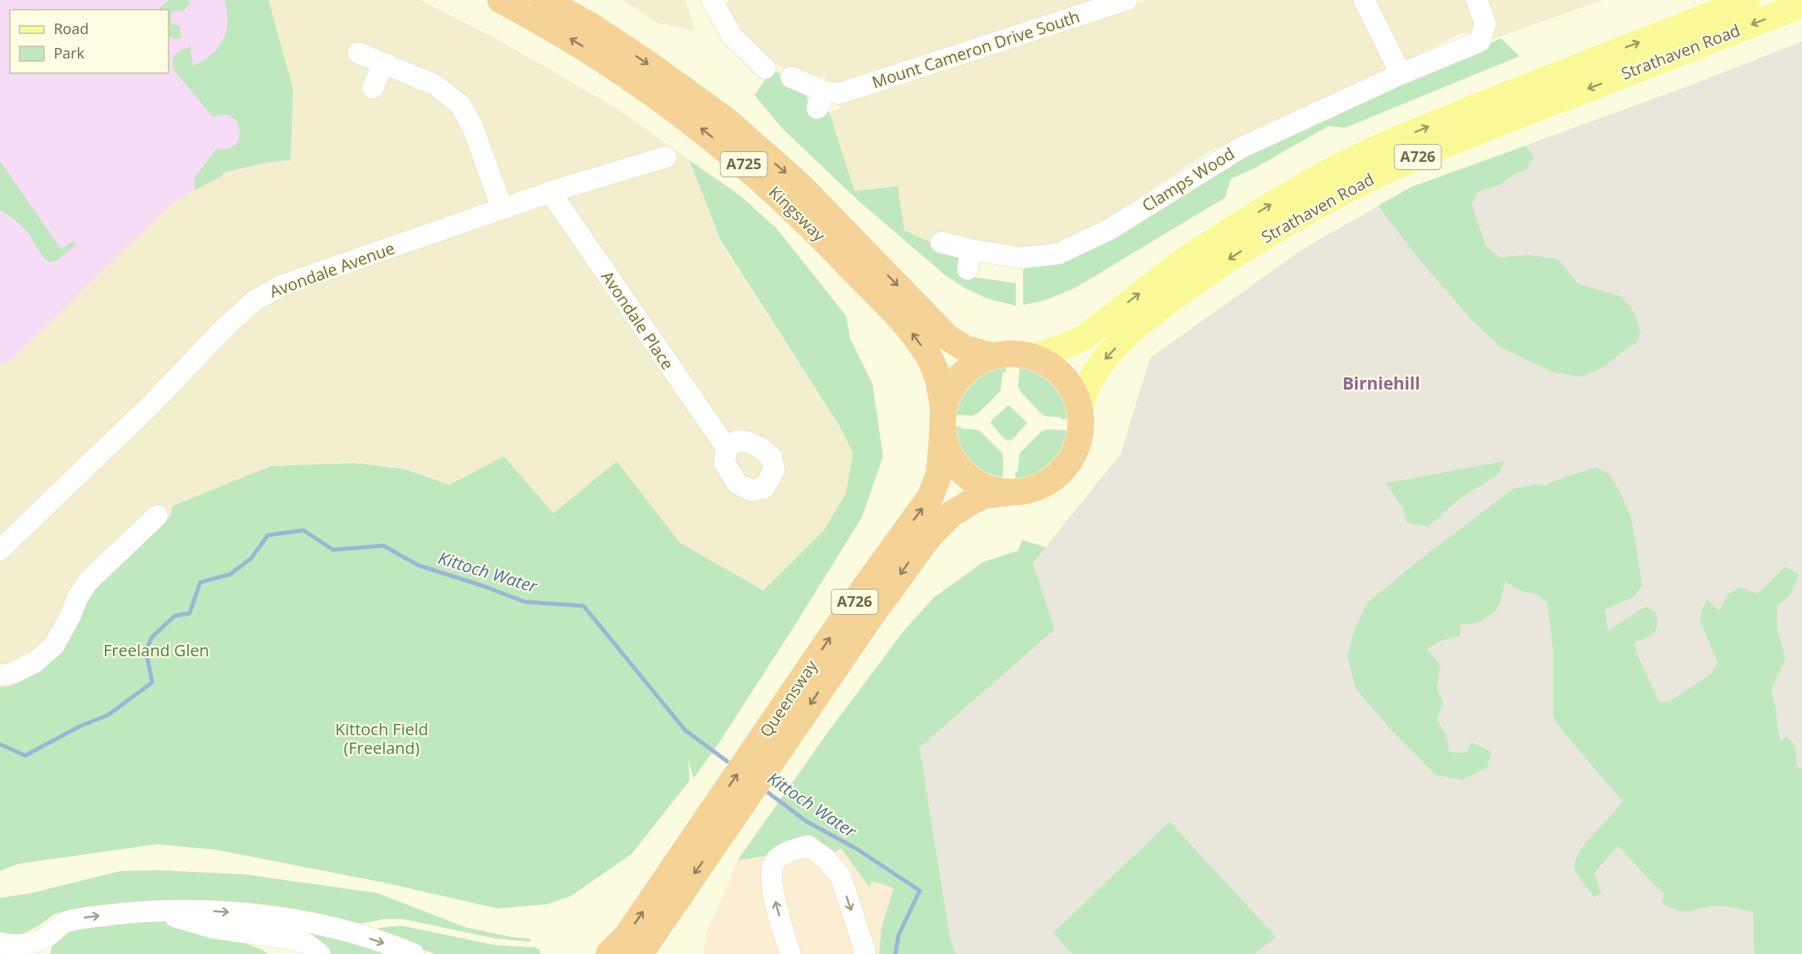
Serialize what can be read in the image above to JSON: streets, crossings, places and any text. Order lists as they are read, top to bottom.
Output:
{
  "streets": {
    "highway": [
      "A726",
      "A725",
      "Kingsway",
      "Queensway"
    ],
    "main road": ["Strathaven Road"],
    "street": [
      "Mount Cameron Drive South",
      "Clamps Wood",
      "Avondale Avenue",
      "Avondale Place"
    ]
  },
  "crossings": [
    ["Strathaven Road", "A726"],
    ["Strathaven Road", "Kingsway"],
    ["Strathaven Road", "Queensway"],
    ["A726", "Kingsway"],
    ["A726", "Queensway"],
    ["Kingsway", "Queensway"],
    ["Avondale Avenue", "Avondale Place"]
  ],
  "districts": ["Birniehill"],
  "water": ["Kittoch Water"],
  "parks": ["Freeland Glen", "Kittoch Field (Freeland)"],
  "legend": ["Road", "Park"]
}
